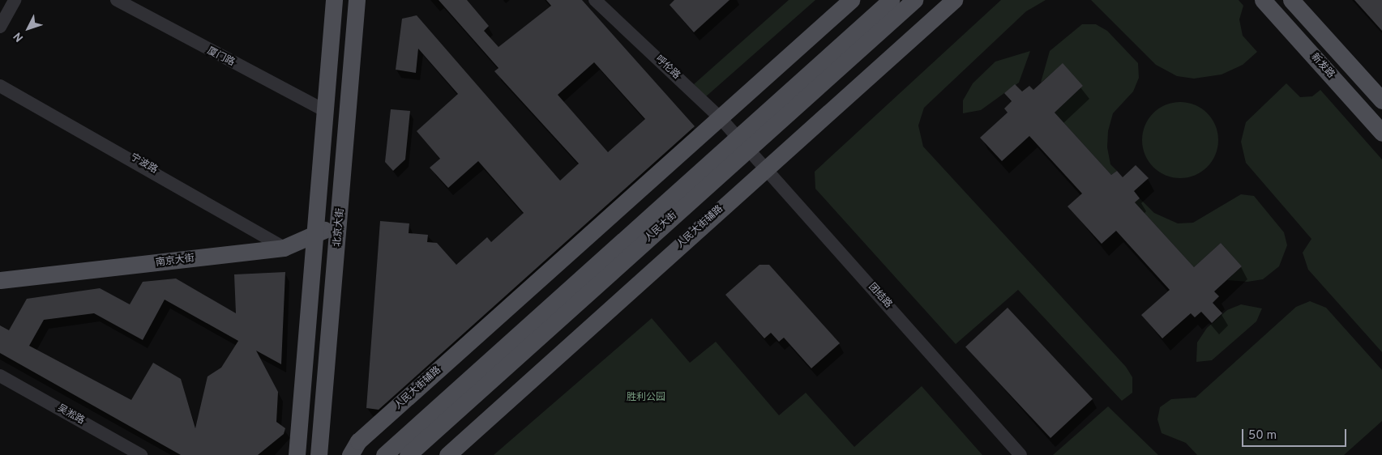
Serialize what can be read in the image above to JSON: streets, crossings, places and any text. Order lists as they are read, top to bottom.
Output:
{
  "streets": {
    "main road": [
      "新发路",
      "北京大街",
      "人民大街",
      "人民大街辅路",
      "南京大街"
    ],
    "street": [
      "厦门路",
      "呼伦路",
      "宁波路",
      "团结路",
      "吴淞路"
    ]
  },
  "crossings": [
    ["呼伦路", "人民大街"],
    ["呼伦路", "人民大街辅路"],
    ["呼伦路", "团结路"],
    ["宁波路", "南京大街"],
    ["北京大街", "南京大街"],
    ["人民大街", "团结路"],
    ["人民大街辅路", "团结路"]
  ],
  "parks": ["胜利公园"],
  "scale_bar": "50 m",
  "north": "bottom left"
}
